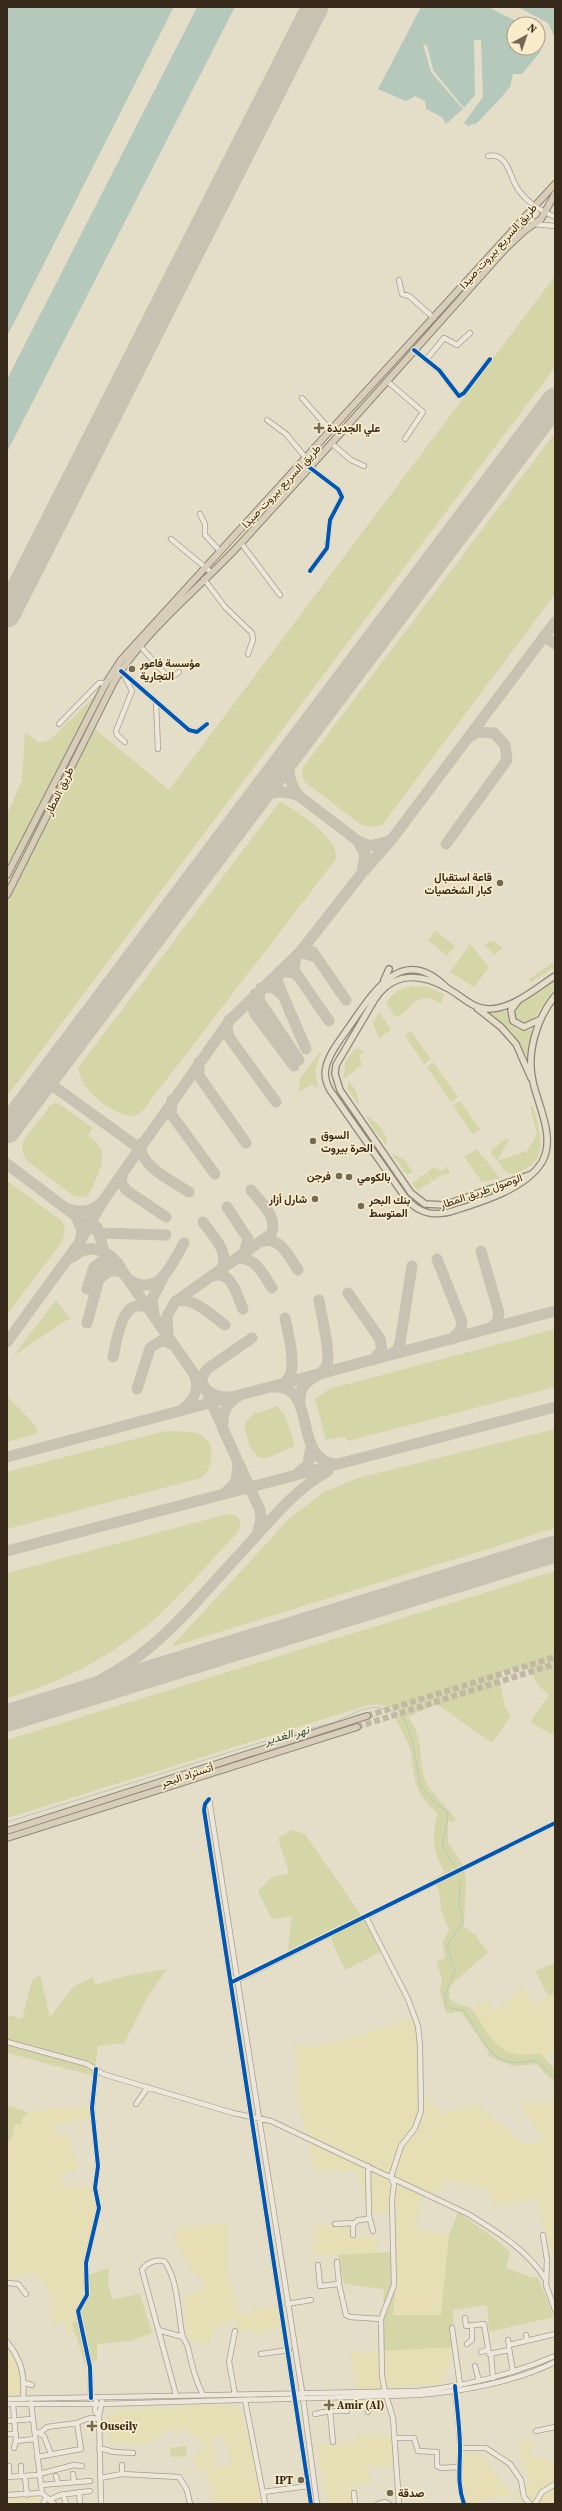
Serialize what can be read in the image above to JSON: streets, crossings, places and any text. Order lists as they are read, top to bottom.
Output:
{
  "streets": {
    "highway": ["طريق السريع بيروت-صيدا", "طريق المطار", "أتستراد البحر"],
    "main road": ["الوصول طريق المطار"]
  },
  "crossings": [
    ["طريق السريع بيروت-صيدا", "طريق المطار"]
  ],
  "water": ["نهر الغدير"],
  "places": {
    "health": ["علي الجديدة", "Amir (Al)", "Ouseily"],
    "other": [
      "مؤسسة فاعور التجارية",
      "قاعة استقبال كبار الشخصيات",
      "السوق الحرة بيروت",
      "فرجن",
      "بالكومي",
      "شارل أزار",
      "بنك البحر المتوسط",
      "IPT",
      "صدقة"
    ]
  },
  "north": "top right"
}
